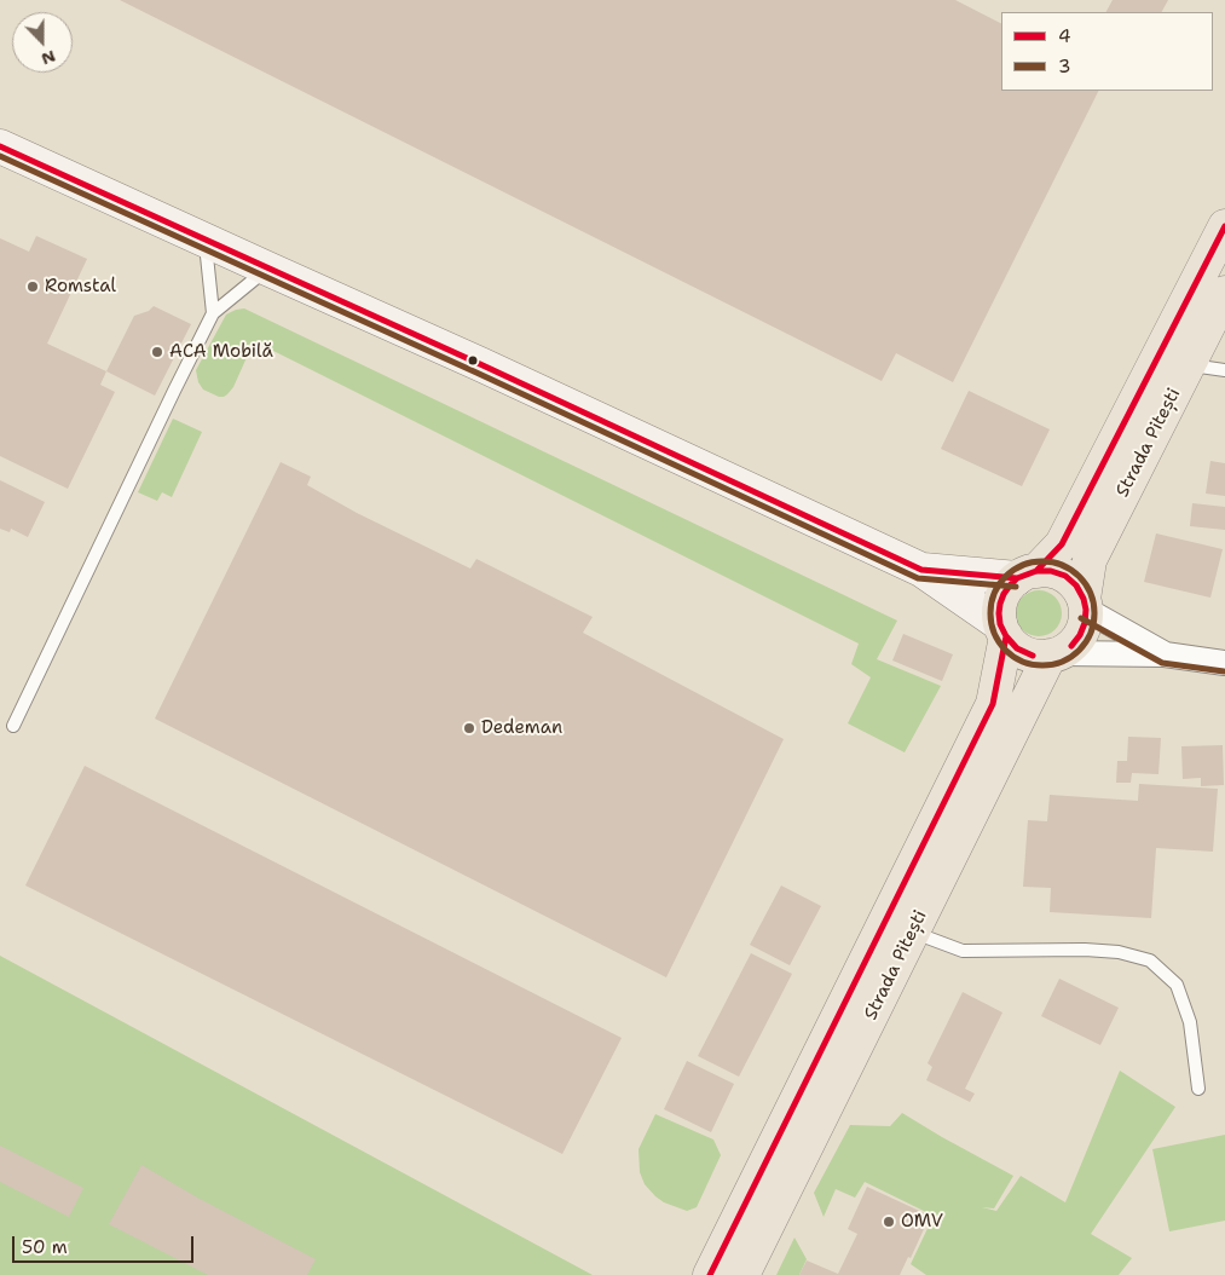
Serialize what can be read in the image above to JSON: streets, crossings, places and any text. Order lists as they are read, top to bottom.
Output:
{
  "streets": {
    "main road": ["Strada Pitești"]
  },
  "places": [
    "Romstal",
    "ACA Mobilă",
    "Dedeman",
    "OMV"
  ],
  "lines": ["transit line 4", "transit line 3"],
  "legend": ["4", "3"],
  "scale_bar": "50 m",
  "north": "bottom"
}
